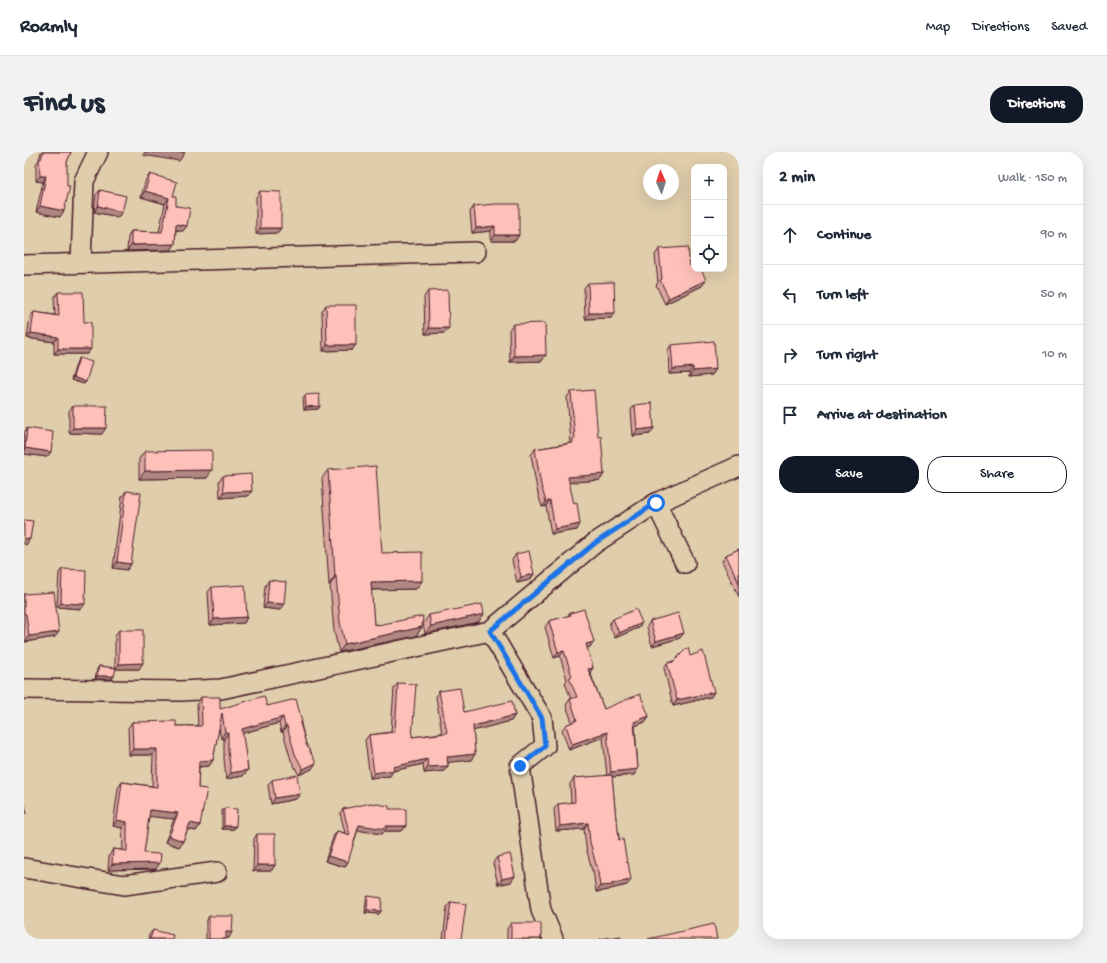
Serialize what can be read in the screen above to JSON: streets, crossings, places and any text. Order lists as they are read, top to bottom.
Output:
{
  "north": "top",
  "page": {
    "header": "Roamly",
    "nav": ["Map", "Directions", "Saved"],
    "buttons": [
      "Directions",
      ["Save", "Share"]
    ],
    "title": "Find us",
    "heading": ["2 min", "Walk · 150 m"],
    "map_buttons": ["+", "−"],
    "list": [
      ["Continue", "90 m"],
      ["Turn left", "50 m"],
      ["Turn right", "10 m"],
      "Arrive at destination"
    ]
  }
}
